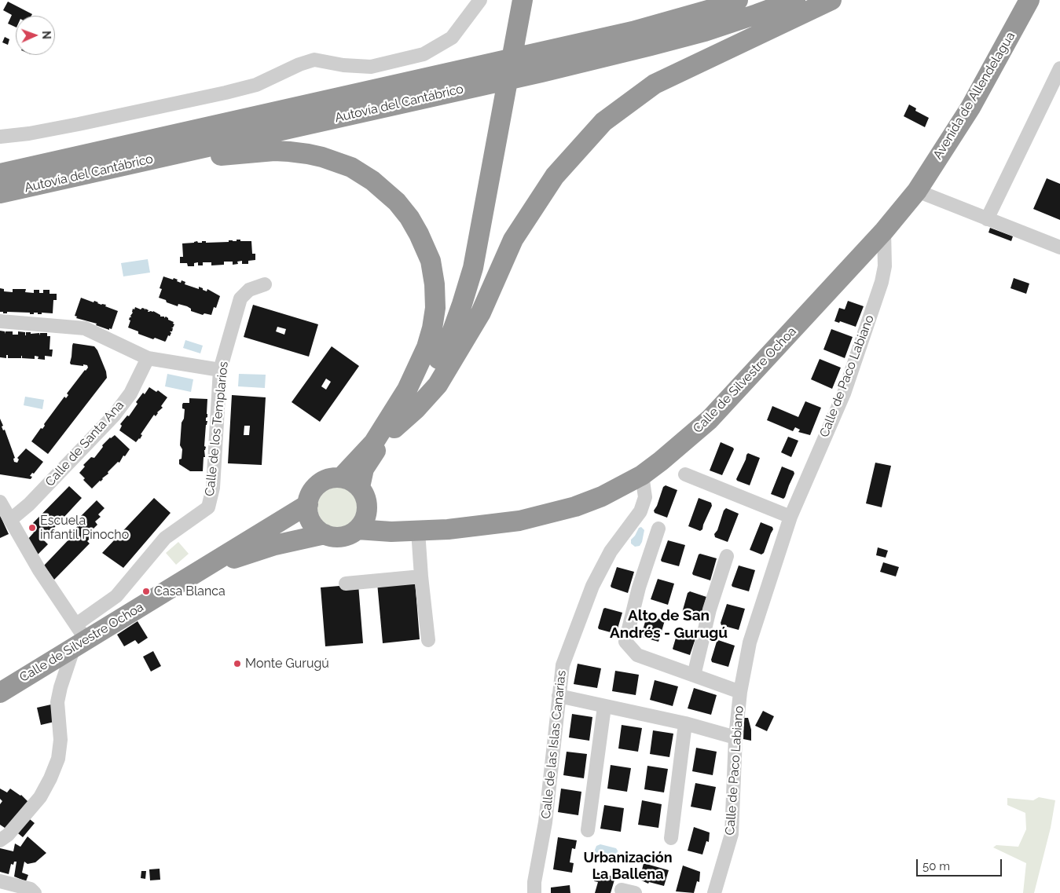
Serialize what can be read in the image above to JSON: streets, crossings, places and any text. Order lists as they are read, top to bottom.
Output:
{
  "streets": {
    "highway": ["Avenida de Allendelagua", "Autovía del Cantábrico", "Calle de Silvestre Ochoa"],
    "street": [
      "Calle de Paco Labiano",
      "Calle de los Templarios",
      "Calle de Santa Ana",
      "Calle de las Islas Canarias"
    ]
  },
  "crossings": [
    ["Avenida de Allendelagua", "Calle de Silvestre Ochoa"],
    ["Calle de Paco Labiano", "Calle de Silvestre Ochoa"],
    ["Calle de Silvestre Ochoa", "Calle de los Templarios"],
    ["Calle de Silvestre Ochoa", "Calle de las Islas Canarias"]
  ],
  "districts": ["Alto de San Andrés - Gurugú", "Urbanización La Ballena"],
  "places": ["Escuela infantil Pinocho", "Casa Blanca", "Monte Gurugú"],
  "scale_bar": "50 m",
  "north": "right"
}
